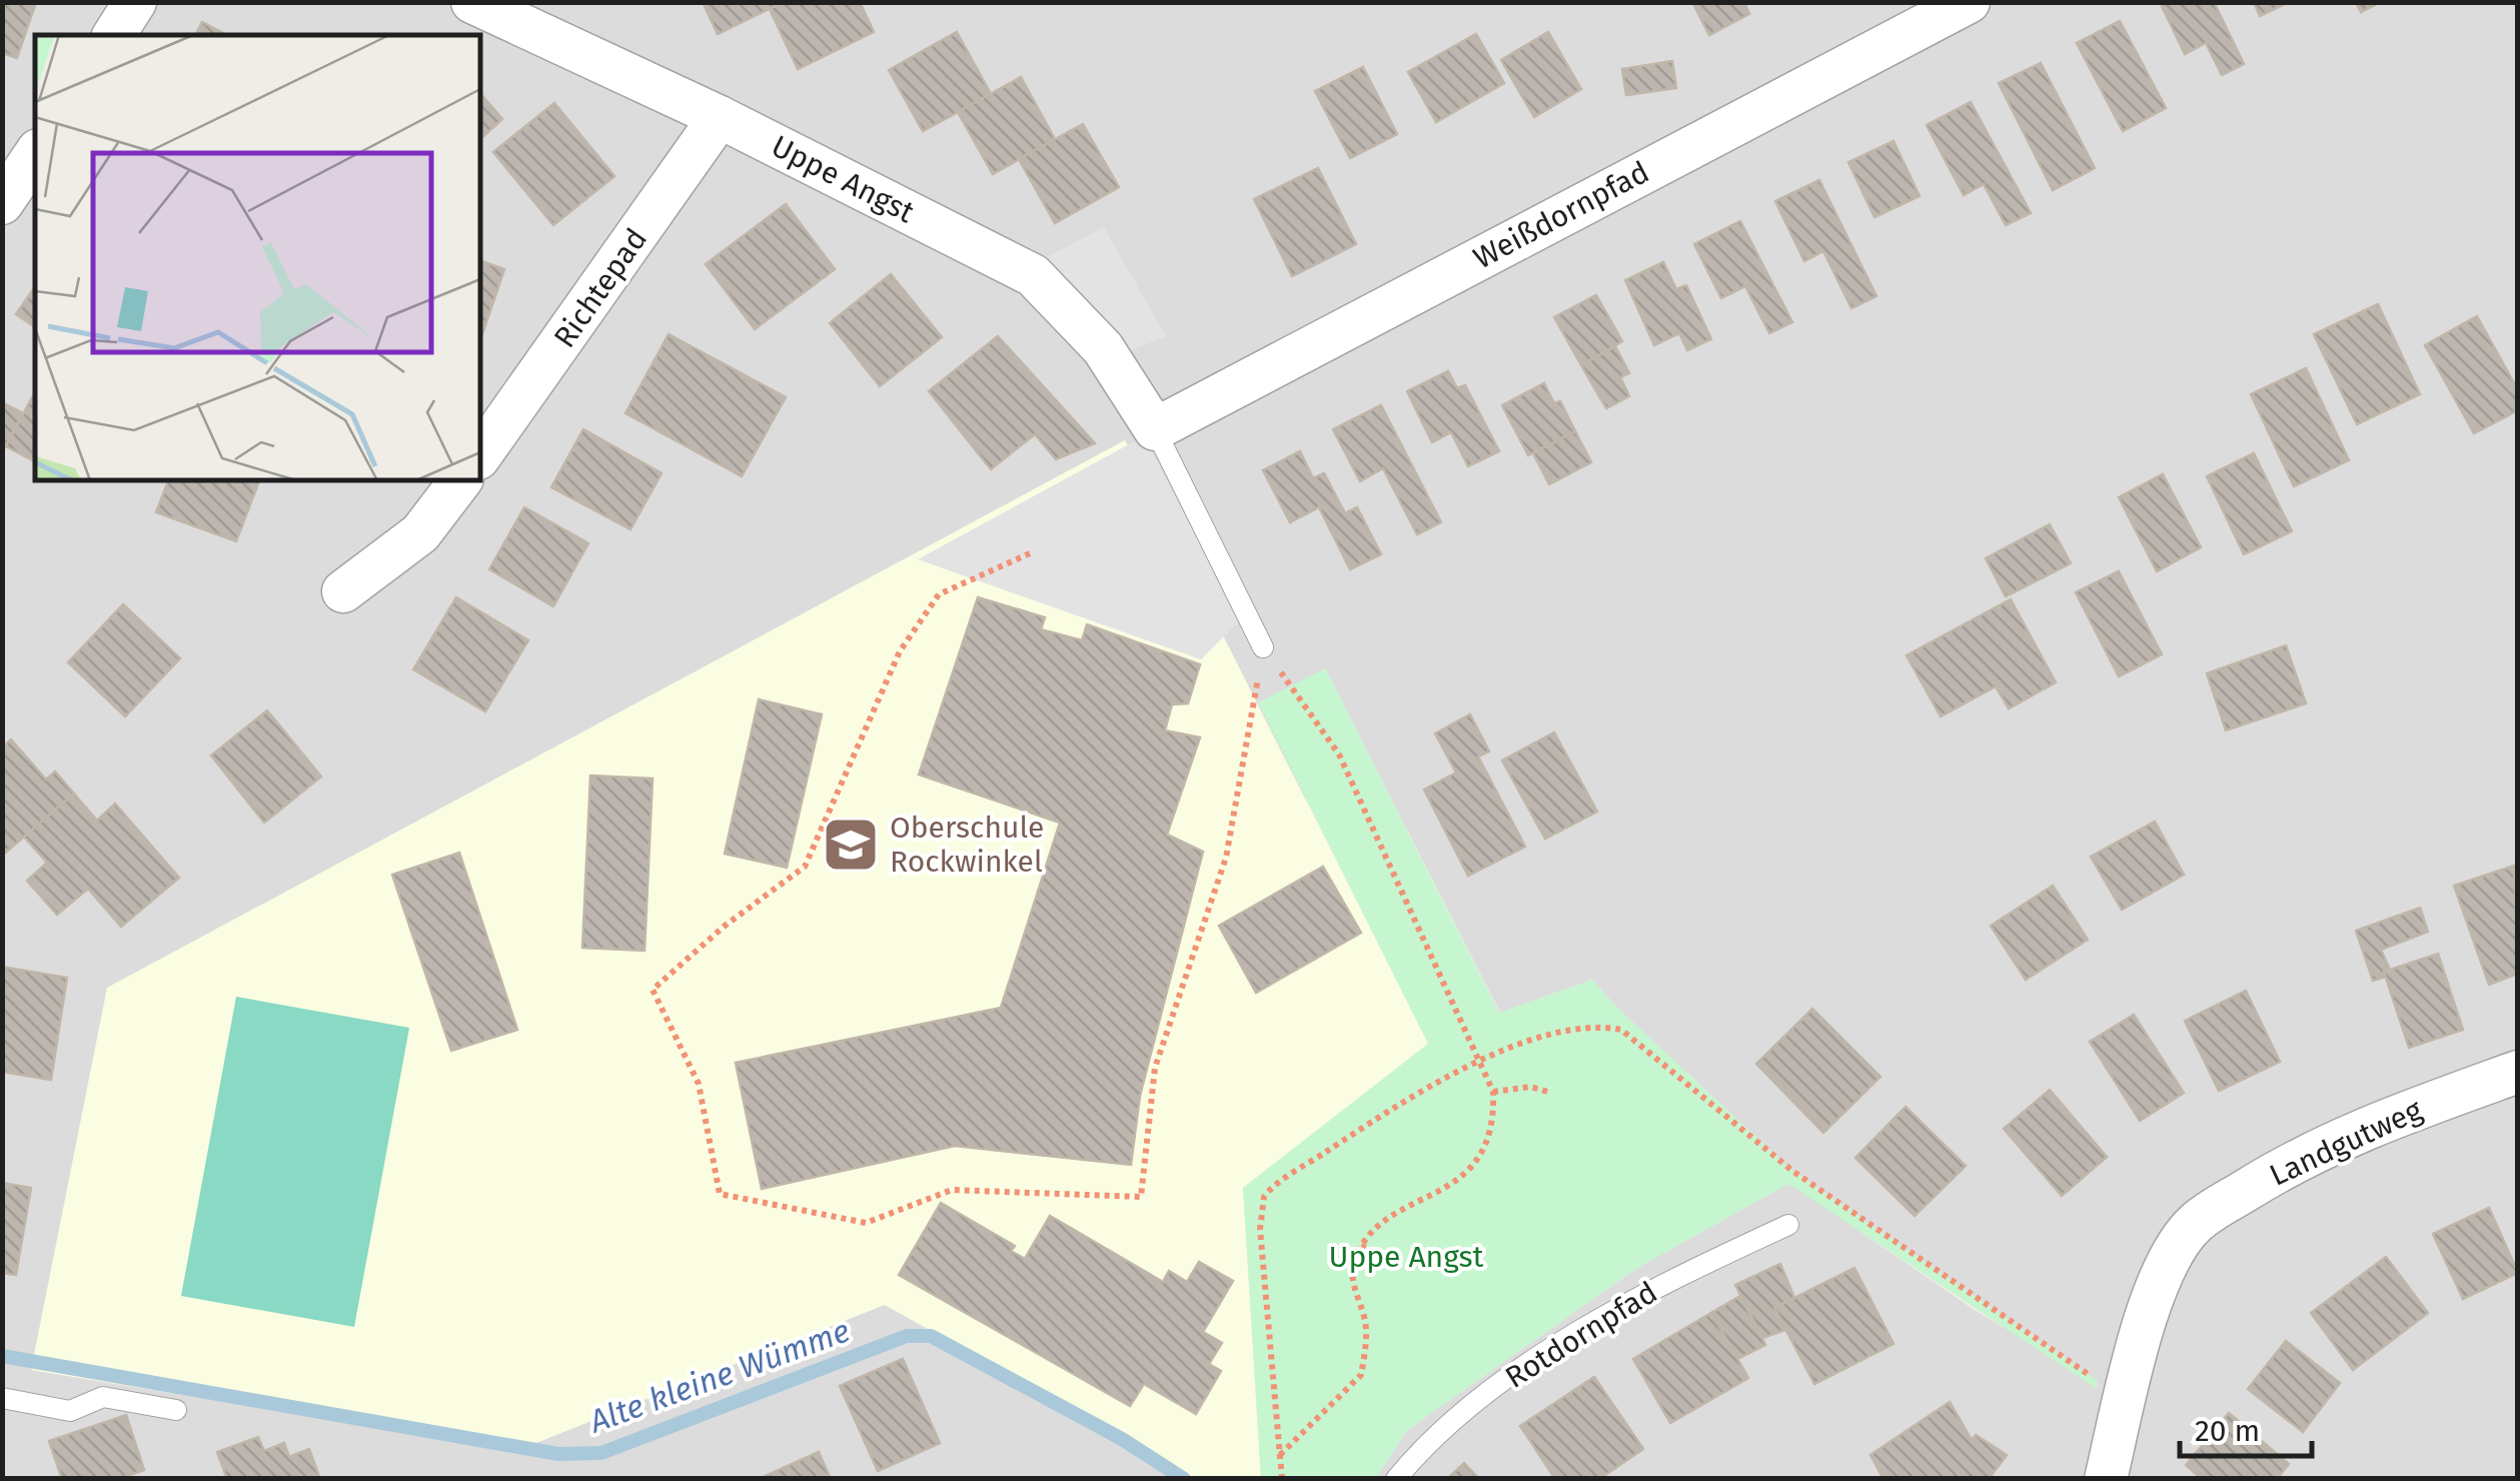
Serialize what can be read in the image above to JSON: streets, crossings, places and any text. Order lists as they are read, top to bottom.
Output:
{
  "streets": {
    "street": [
      "Uppe Angst",
      "Weißdornpfad",
      "Richtepad",
      "Landgutweg"
    ],
    "lane": ["Rotdornpfad"]
  },
  "crossings": [
    ["Uppe Angst", "Weißdornpfad"],
    ["Uppe Angst", "Richtepad"]
  ],
  "water": ["Alte kleine Wümme"],
  "parks": ["Uppe Angst"],
  "places": {
    "school or university": ["Oberschule Rockwinkel"]
  },
  "scale_bar": "20 m"
}
